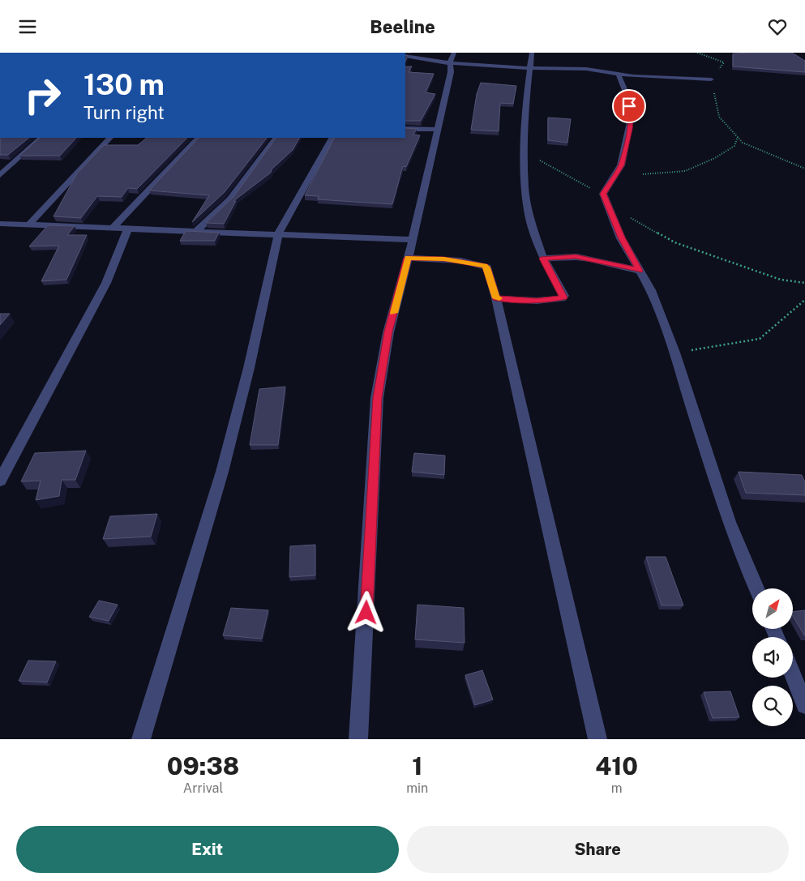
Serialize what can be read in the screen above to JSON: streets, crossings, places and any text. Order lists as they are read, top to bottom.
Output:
{
  "north": "top right",
  "page": {
    "header": "Beeline",
    "turn": ["130 m", "Turn right"],
    "eta": [
      "09:38",
      "Arrival",
      "1",
      "min",
      "410",
      "m"
    ],
    "buttons": ["Exit", "Share"]
  }
}
